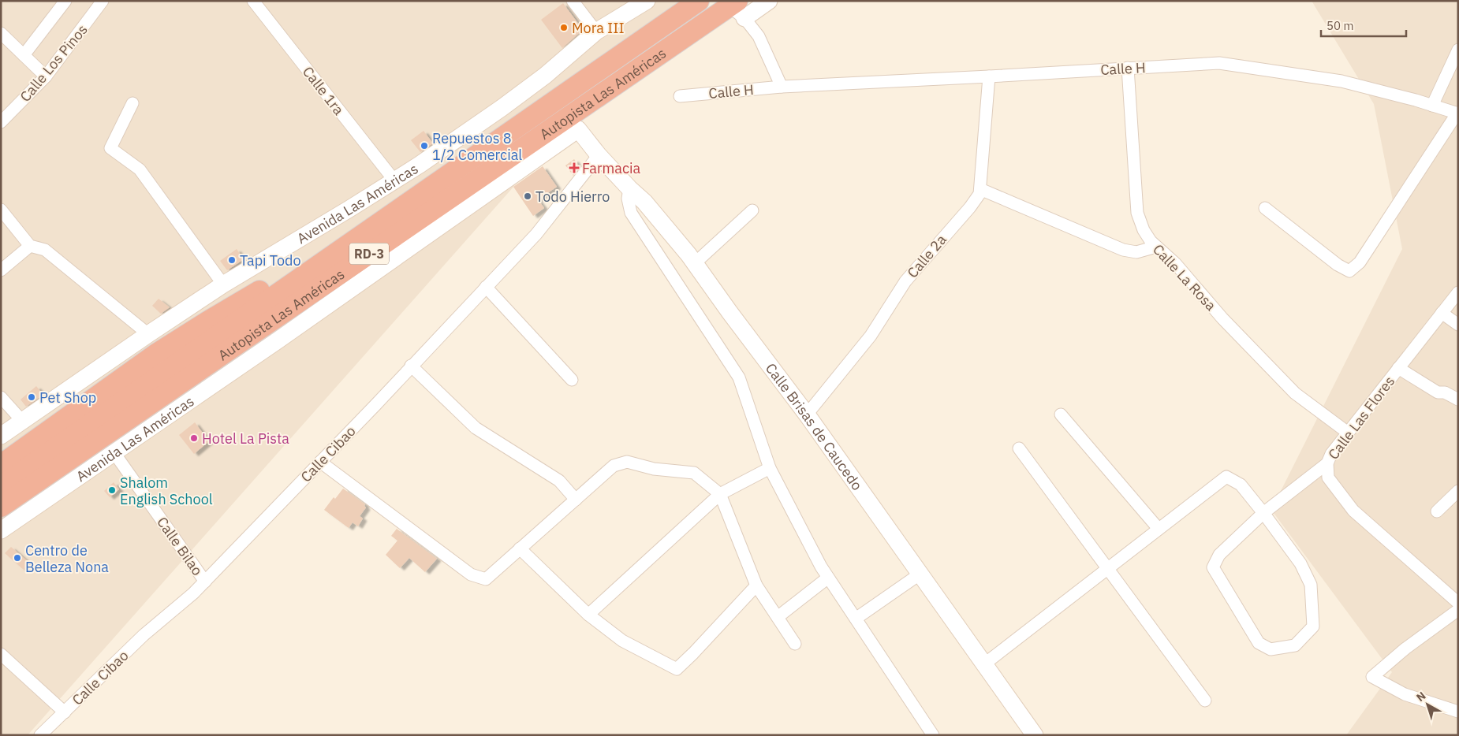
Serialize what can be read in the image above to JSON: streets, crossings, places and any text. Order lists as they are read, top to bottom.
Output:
{
  "streets": {
    "highway": ["Autopista Las Américas", "RD-3"],
    "street": [
      "Calle Los Pinos",
      "Calle H",
      "Calle 1ra",
      "Avenida Las Américas",
      "Calle 2a",
      "Calle La Rosa",
      "Calle Las Flores",
      "Calle Brisas de Caucedo",
      "Calle Cibao",
      "Calle Bilao"
    ]
  },
  "crossings": [
    ["Calle H", "Calle 2a"],
    ["Calle H", "Calle La Rosa"],
    ["Calle 1ra", "Avenida Las Américas"],
    ["Avenida Las Américas", "Calle Brisas de Caucedo"],
    ["Avenida Las Américas", "Calle Bilao"],
    ["Calle 2a", "Calle Brisas de Caucedo"],
    ["Calle La Rosa", "Calle Las Flores"],
    ["Calle Brisas de Caucedo", "Calle Cibao"],
    ["Calle Cibao", "Calle Bilao"]
  ],
  "places": {
    "other": [
      "Mora III",
      "Repuestos 8 1/2 Comercial",
      "Todo Hierro",
      "Tapi Todo",
      "Pet Shop",
      "Hotel La Pista",
      "Shalom English School",
      "Centro de Belleza Nona"
    ],
    "health": ["Farmacia"]
  },
  "scale_bar": "50 m",
  "north": "top left"
}
